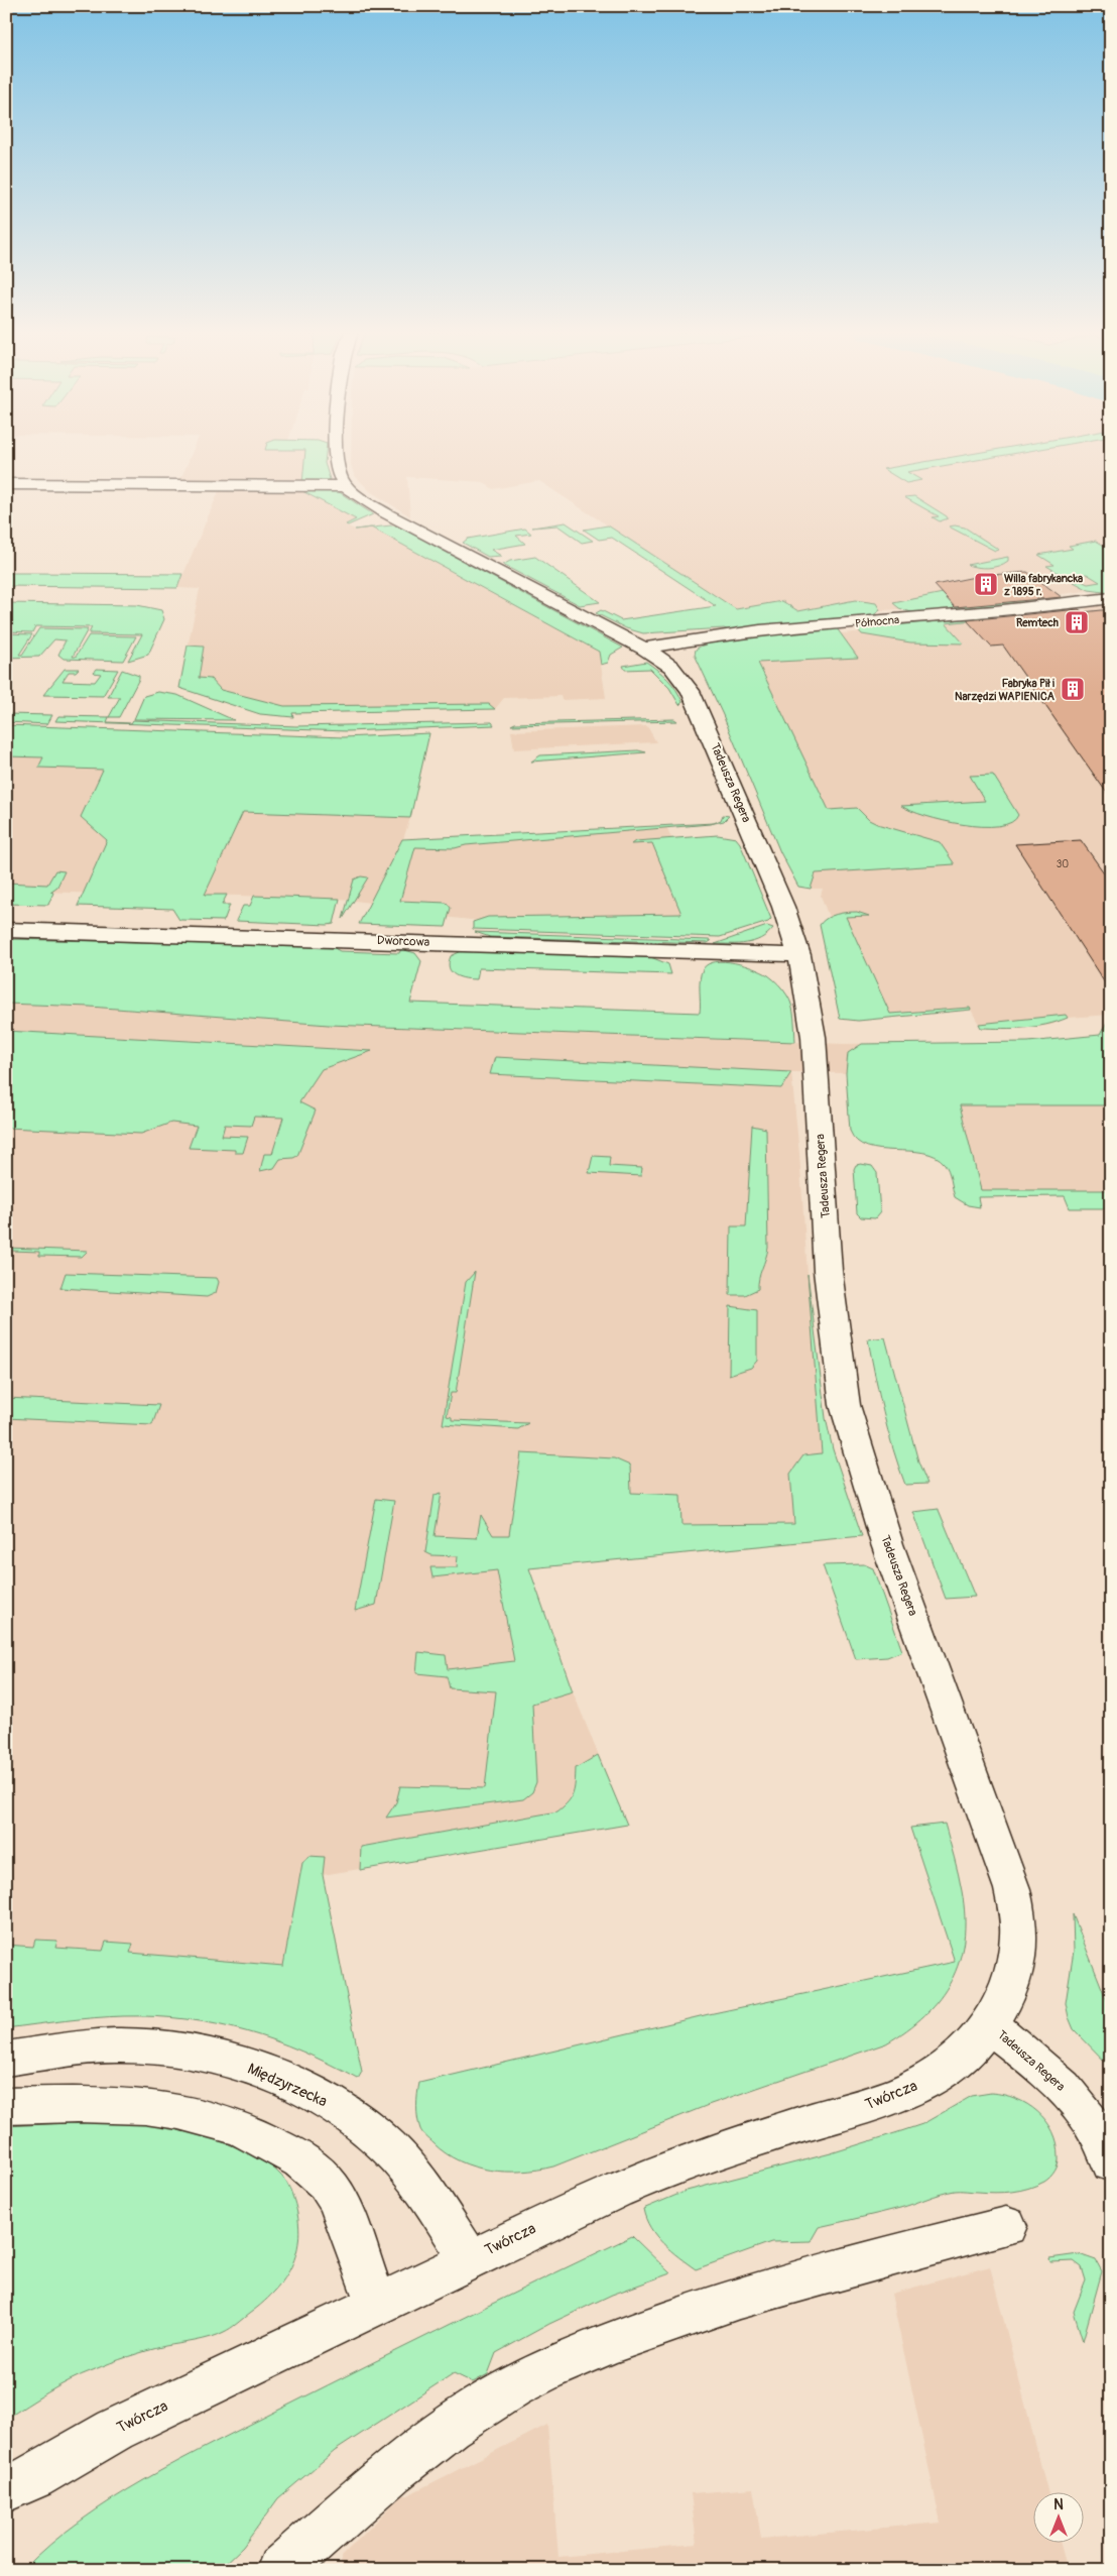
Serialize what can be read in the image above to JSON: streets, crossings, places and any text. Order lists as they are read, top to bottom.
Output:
{
  "streets": {
    "street": [
      "Północna",
      "Tadeusza Regera",
      "Dworcowa",
      "Międzyrzecka",
      "Twórcza"
    ]
  },
  "crossings": [
    ["Północna", "Tadeusza Regera"],
    ["Tadeusza Regera", "Dworcowa"],
    ["Tadeusza Regera", "Twórcza"],
    ["Międzyrzecka", "Twórcza"]
  ],
  "places": {
    "building": ["Willa fabrykancka z 1895 r.", "Remtech", "Fabryka Pił i Narzędzi WAPIENICA"]
  },
  "house_numbers": ["30"],
  "north": "top"
}
